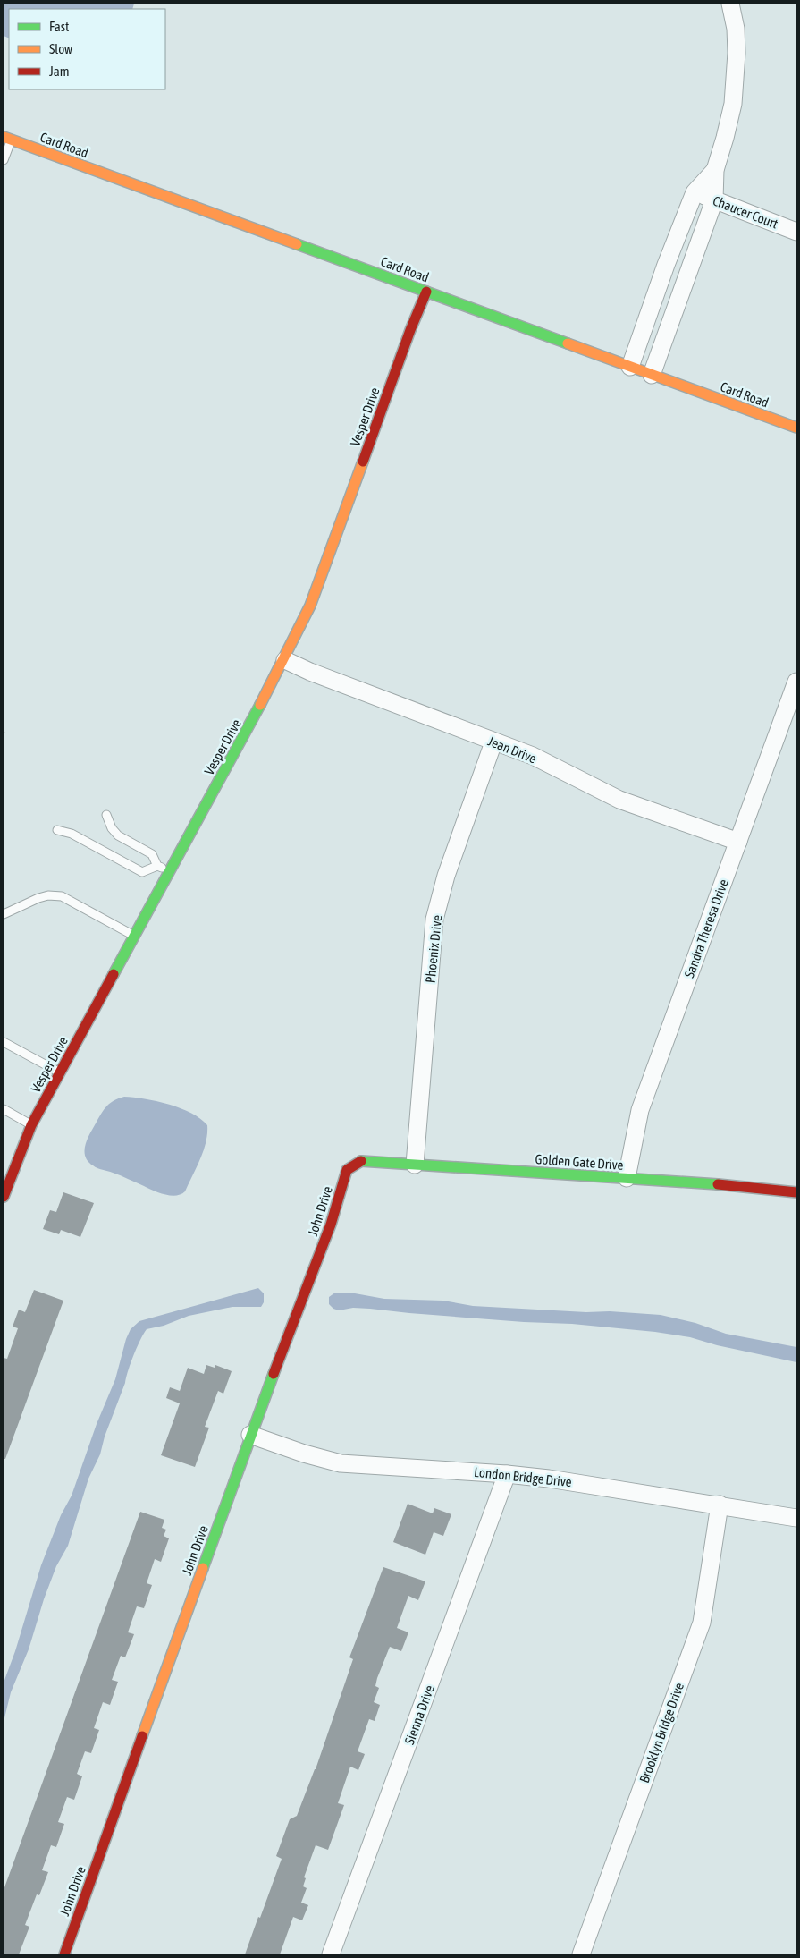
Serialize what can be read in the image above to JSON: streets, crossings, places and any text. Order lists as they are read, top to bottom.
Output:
{
  "streets": {
    "street": [
      "Card Road",
      "Chaucer Court",
      "Vesper Drive",
      "Jean Drive",
      "Sandra Theresa Drive",
      "Phoenix Drive",
      "Golden Gate Drive",
      "John Drive",
      "London Bridge Drive",
      "Sienna Drive",
      "Brooklyn Bridge Drive"
    ]
  },
  "crossings": [
    ["Card Road", "Vesper Drive"],
    ["Vesper Drive", "Jean Drive"],
    ["Jean Drive", "Sandra Theresa Drive"],
    ["Jean Drive", "Phoenix Drive"],
    ["Sandra Theresa Drive", "Golden Gate Drive"],
    ["Phoenix Drive", "Golden Gate Drive"],
    ["Golden Gate Drive", "John Drive"],
    ["John Drive", "London Bridge Drive"],
    ["London Bridge Drive", "Sienna Drive"],
    ["London Bridge Drive", "Brooklyn Bridge Drive"]
  ],
  "legend": ["Fast", "Slow", "Jam"]
}
